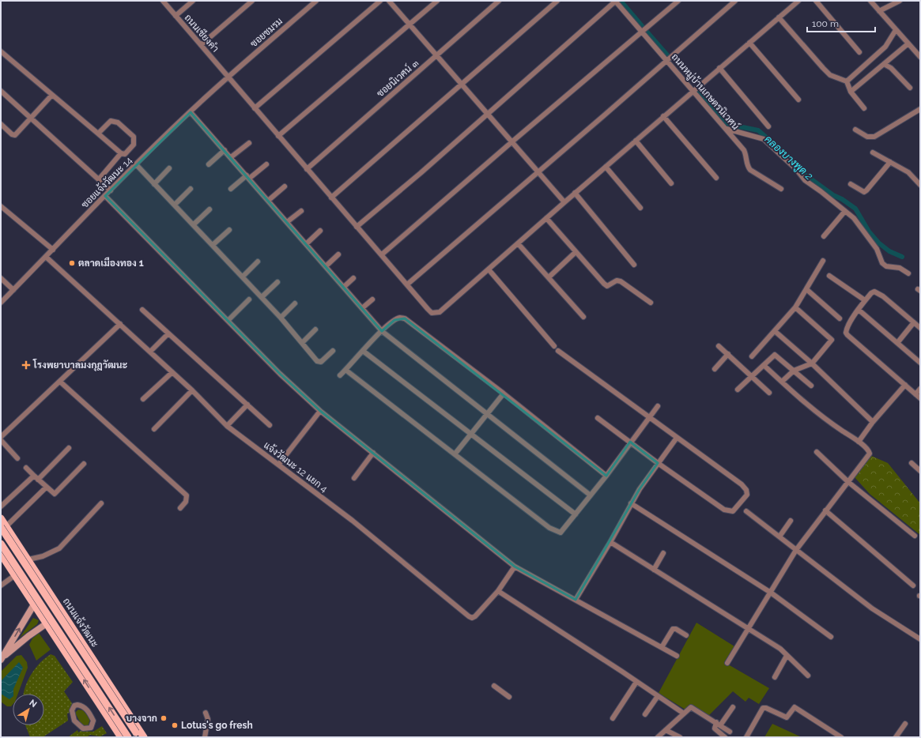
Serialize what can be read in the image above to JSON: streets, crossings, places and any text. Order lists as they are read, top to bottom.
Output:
{
  "streets": {
    "main road": ["ถนนแจ้งวัฒนะ"],
    "street": [
      "ซอยชมรม",
      "ถนนเชียงคำ",
      "ซอยนิเวศน์ ๓",
      "ถนนหมู่บ้านเกษตรนิเวศน์",
      "ซอยแจ้งวัฒนะ 14",
      "แจ้งวัฒนะ 12 แยก 4"
    ]
  },
  "crossings": [
    ["ซอยชมรม", "ถนนเชียงคำ"],
    ["ซอยชมรม", "ซอยแจ้งวัฒนะ 14"],
    ["ถนนเชียงคำ", "ซอยนิเวศน์ ๓"],
    ["ถนนเชียงคำ", "ซอยแจ้งวัฒนะ 14"],
    ["ซอยแจ้งวัฒนะ 14", "แจ้งวัฒนะ 12 แยก 4"]
  ],
  "water": ["คลองบางพูด 2"],
  "places": {
    "other": ["ตลาดเมืองทอง 1", "บางจาก", "Lotus's go fresh"],
    "health": ["โรงพยาบาลมงกุฎวัฒนะ"]
  },
  "scale_bar": "100 m",
  "north": "top right"
}
